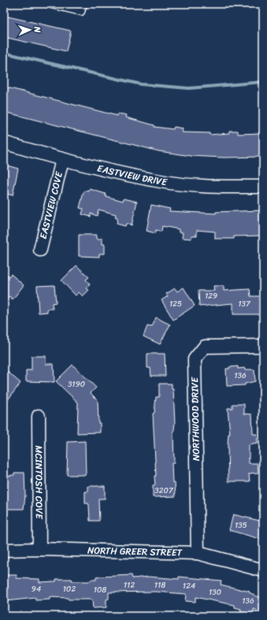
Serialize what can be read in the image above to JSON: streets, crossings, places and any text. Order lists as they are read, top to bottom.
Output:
{
  "streets": {
    "street": [
      "EASTVIEW DRIVE",
      "EASTVIEW COVE",
      "NORTHWOOD DRIVE",
      "MCINTOSH COVE",
      "NORTH GREER STREET"
    ]
  },
  "crossings": [
    ["EASTVIEW DRIVE", "EASTVIEW COVE"],
    ["NORTHWOOD DRIVE", "NORTH GREER STREET"],
    ["MCINTOSH COVE", "NORTH GREER STREET"]
  ],
  "house_numbers": [
    "129",
    "125",
    "137",
    "136",
    "3190",
    "3207",
    "135",
    "112",
    "118",
    "124",
    "94",
    "102",
    "108",
    "130",
    "136"
  ],
  "north": "right"
}
